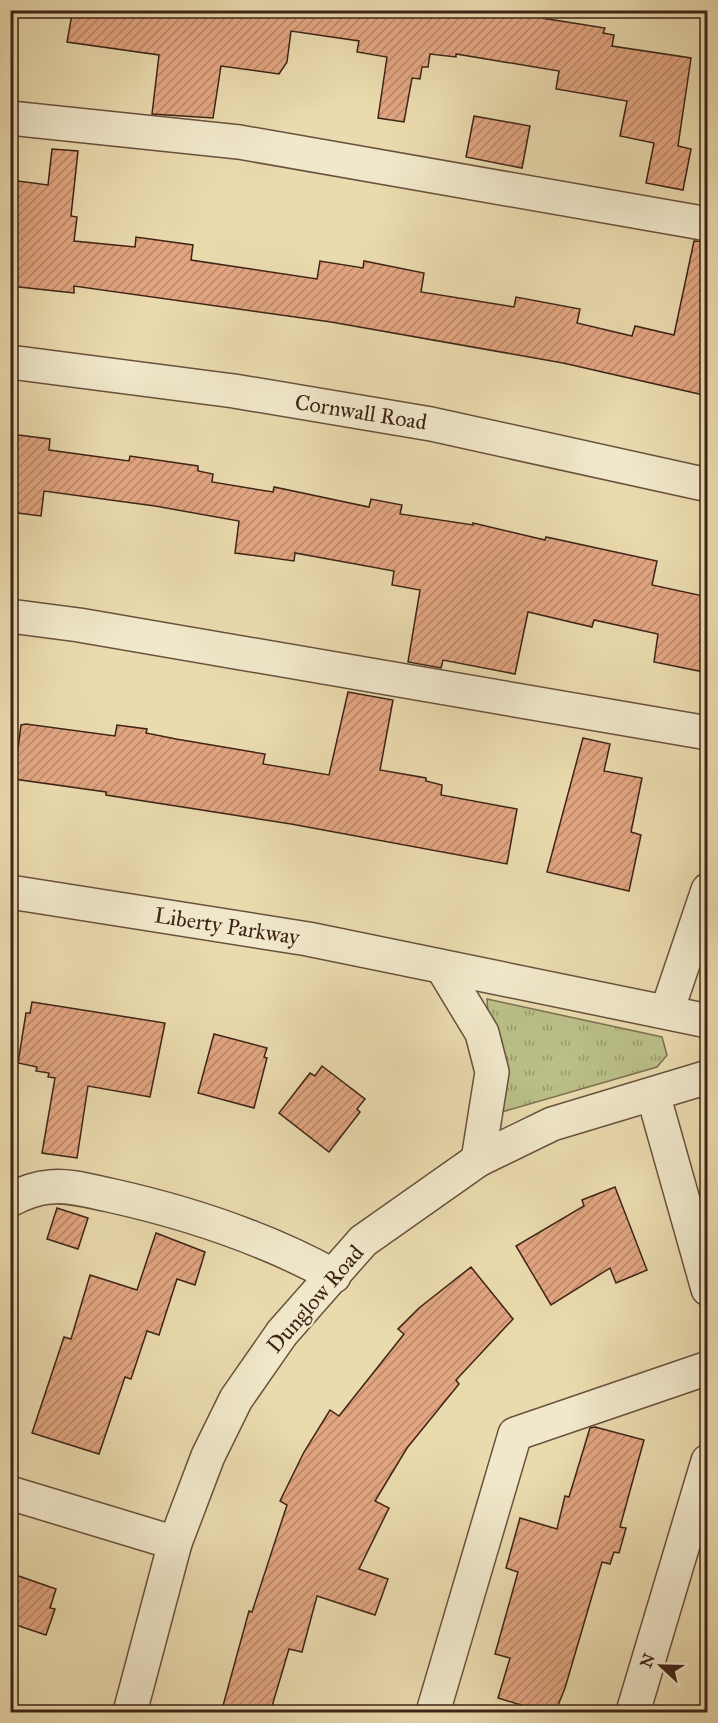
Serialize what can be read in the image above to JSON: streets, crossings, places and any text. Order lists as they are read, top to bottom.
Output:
{
  "streets": {
    "street": ["Cornwall Road", "Liberty Parkway", "Dunglow Road"]
  },
  "north": "left"
}
